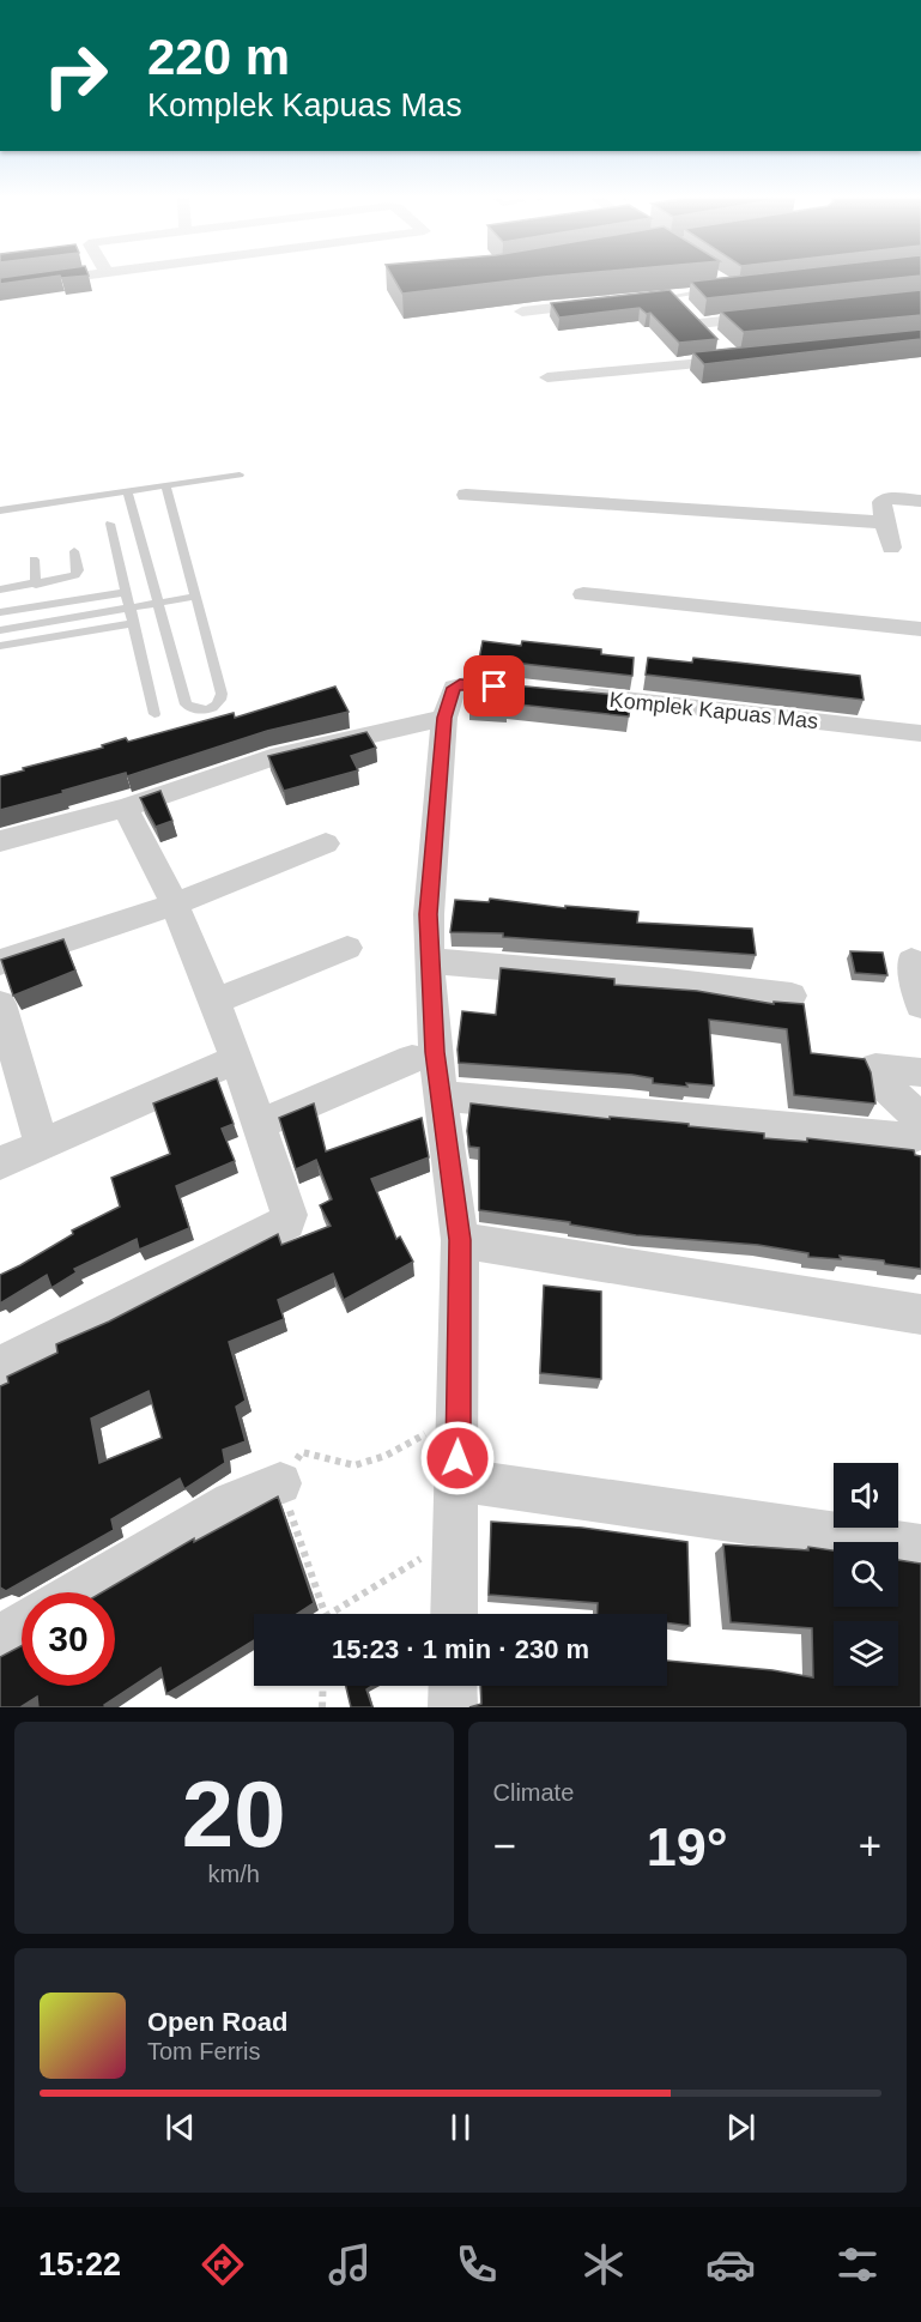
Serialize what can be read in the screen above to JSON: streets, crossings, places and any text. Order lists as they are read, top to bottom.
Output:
{
  "streets": {
    "street": ["Komplek Kapuas Mas"]
  },
  "page": {
    "turn": ["220 m", "Komplek Kapuas Mas"],
    "limit": "30",
    "trip": "15:23 · 1 min · 230 m",
    "tile": [
      ["20", "km/h"],
      "Climate"
    ],
    "heat": ["−", "19°", "+"],
    "song": ["Open Road", "Tom Ferris"],
    "tabs": "15:22"
  }
}
